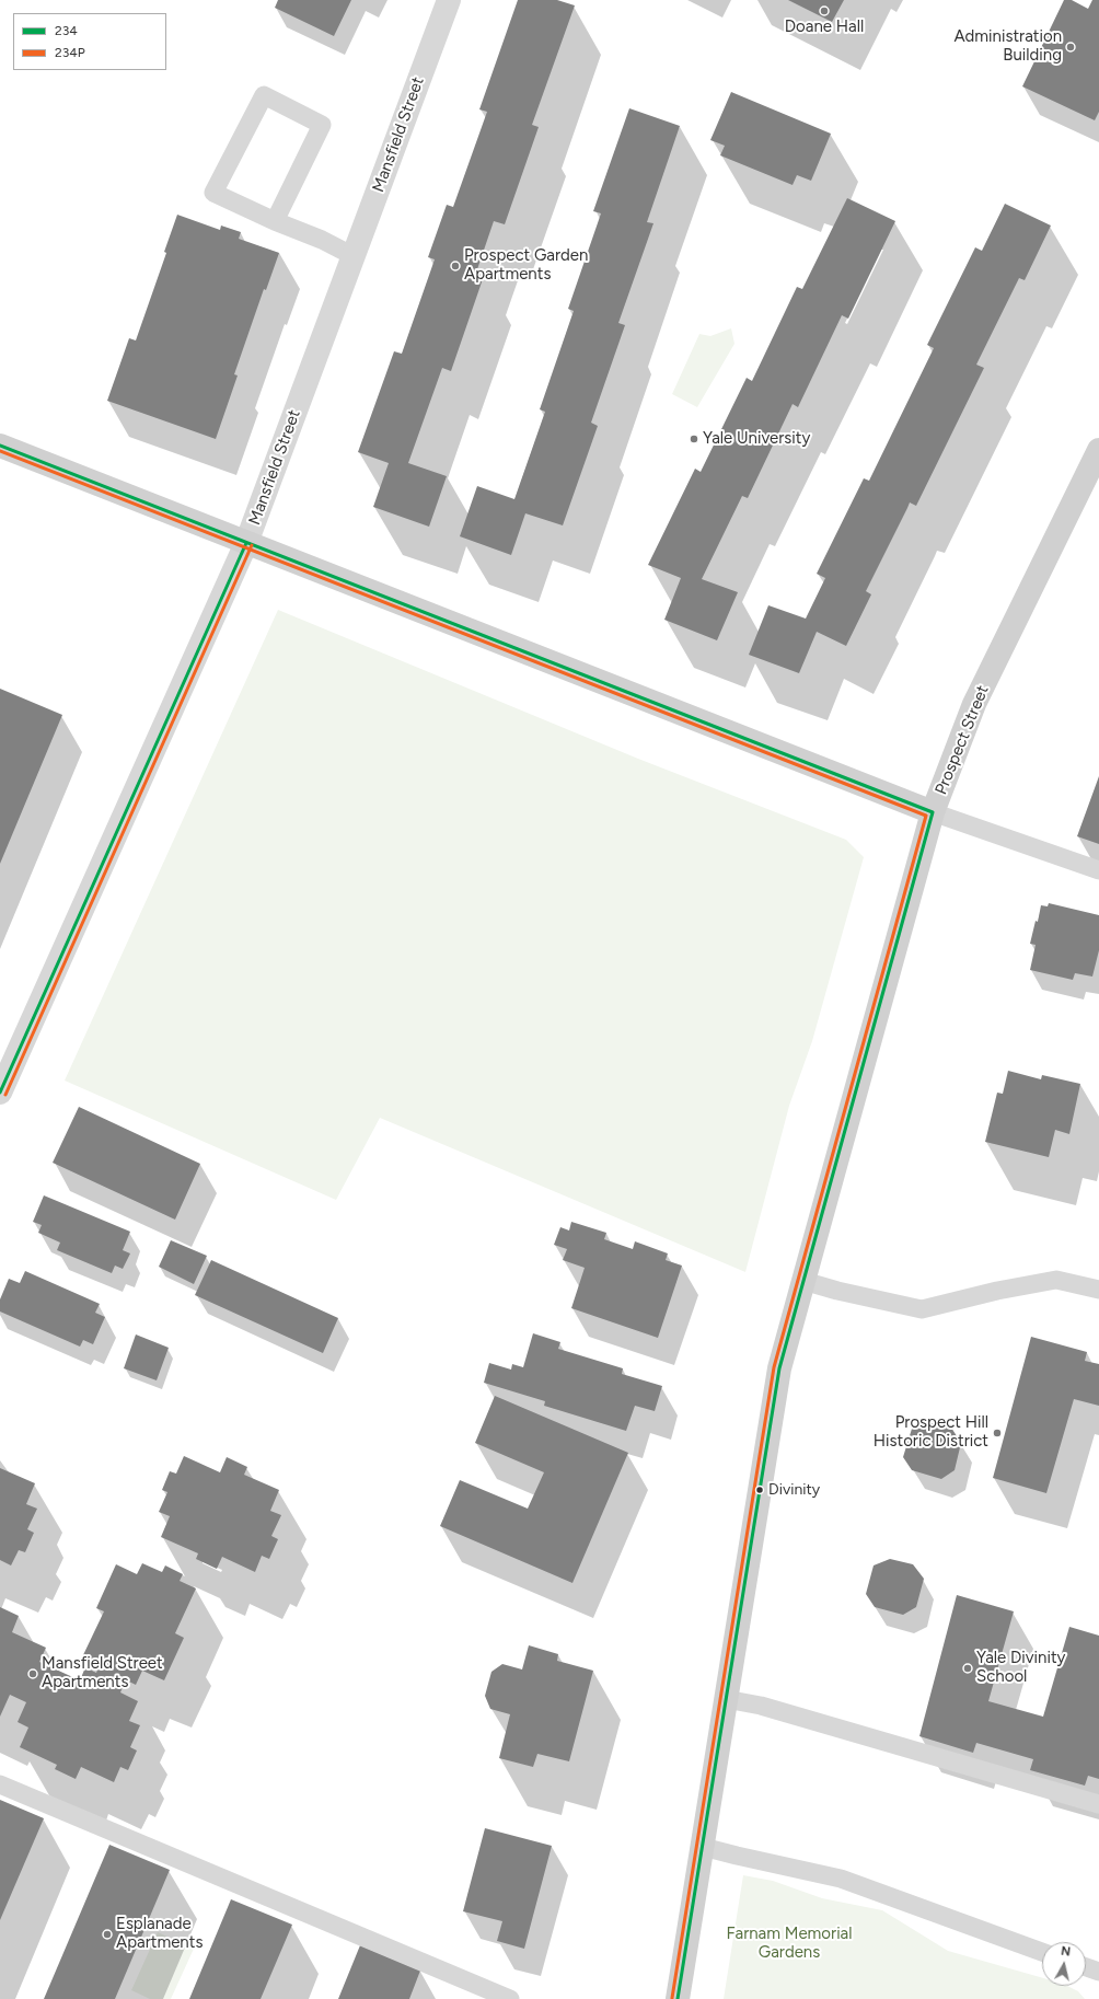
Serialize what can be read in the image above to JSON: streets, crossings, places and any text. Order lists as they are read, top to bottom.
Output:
{
  "streets": {
    "main road": ["Prospect Street"],
    "street": ["Mansfield Street"]
  },
  "parks": ["Farnam Memorial Gardens"],
  "places": [
    "Doane Hall",
    "Administration Building",
    "Prospect Garden Apartments",
    "Yale University",
    "Prospect Hill Historic District",
    "Divinity",
    "Yale Divinity School",
    "Mansfield Street Apartments",
    "Esplanade Apartments"
  ],
  "lines": ["transit line 234", "transit line 234P"],
  "legend": ["234", "234P"],
  "north": "top"
}
